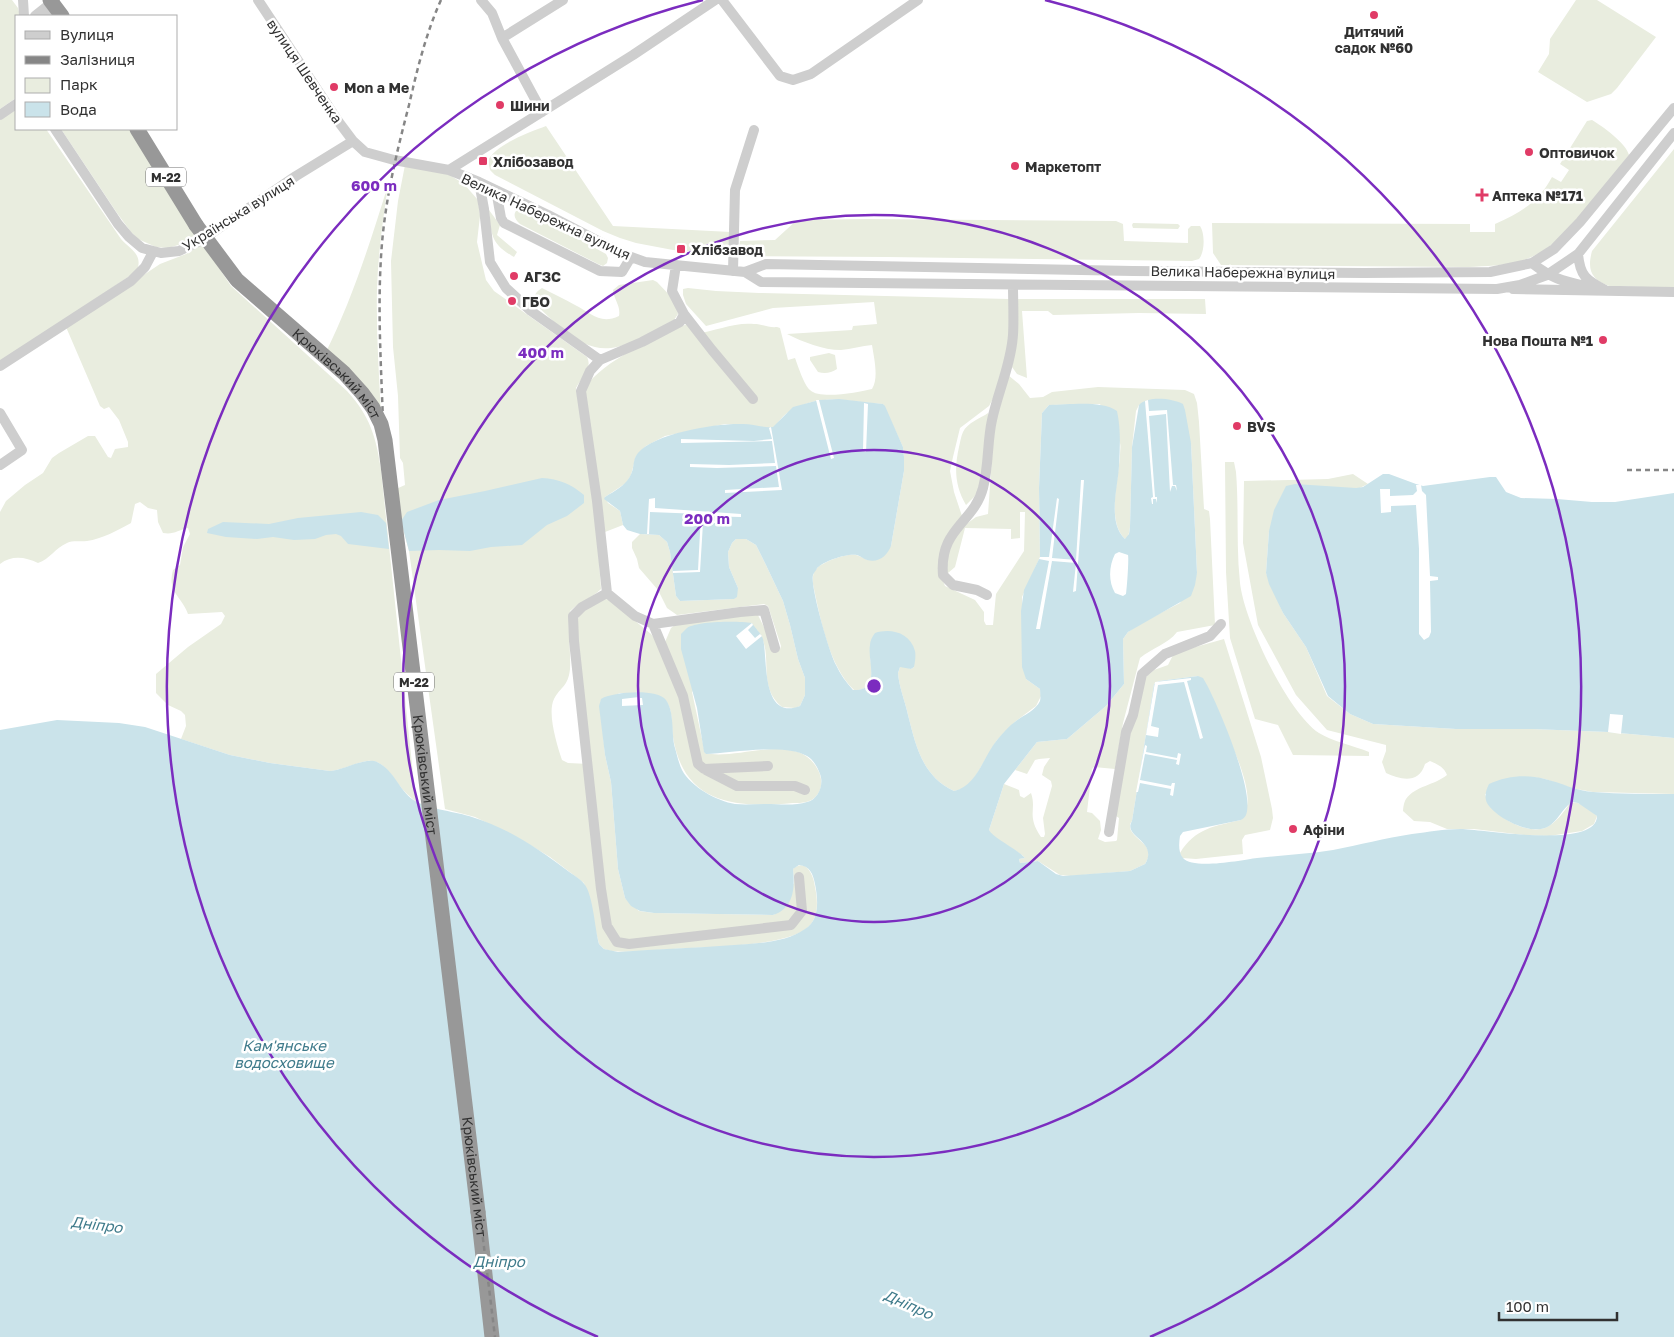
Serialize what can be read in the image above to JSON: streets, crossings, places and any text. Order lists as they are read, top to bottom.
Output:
{
  "streets": {
    "highway": ["М-22", "Крюківський міст"],
    "street": ["вулиця Шевченка", "Українська вулиця", "Велика Набережна вулиця"]
  },
  "crossings": [
    ["вулиця Шевченка", "Українська вулиця"],
    ["вулиця Шевченка", "Велика Набережна вулиця"],
    ["Українська вулиця", "Велика Набережна вулиця"]
  ],
  "water": ["Кам'янське водосховище", "Дніпро"],
  "places": {
    "other": [
      "Дитячий садок №60",
      "Mon a Me",
      "Шини",
      "Оптовичок",
      "Маркетопт",
      "АГЗС",
      "ГБО",
      "Нова Пошта №1",
      "BVS",
      "Афіни"
    ],
    "transit": ["Хлібозавод", "Хлібзавод"],
    "health": ["Аптека №171"]
  },
  "legend": [
    "Вулиця",
    "Залізниця",
    "Парк",
    "Вода"
  ],
  "scale_bar": "100 m",
  "rings": ["600 m", "400 m", "200 m"]
}
